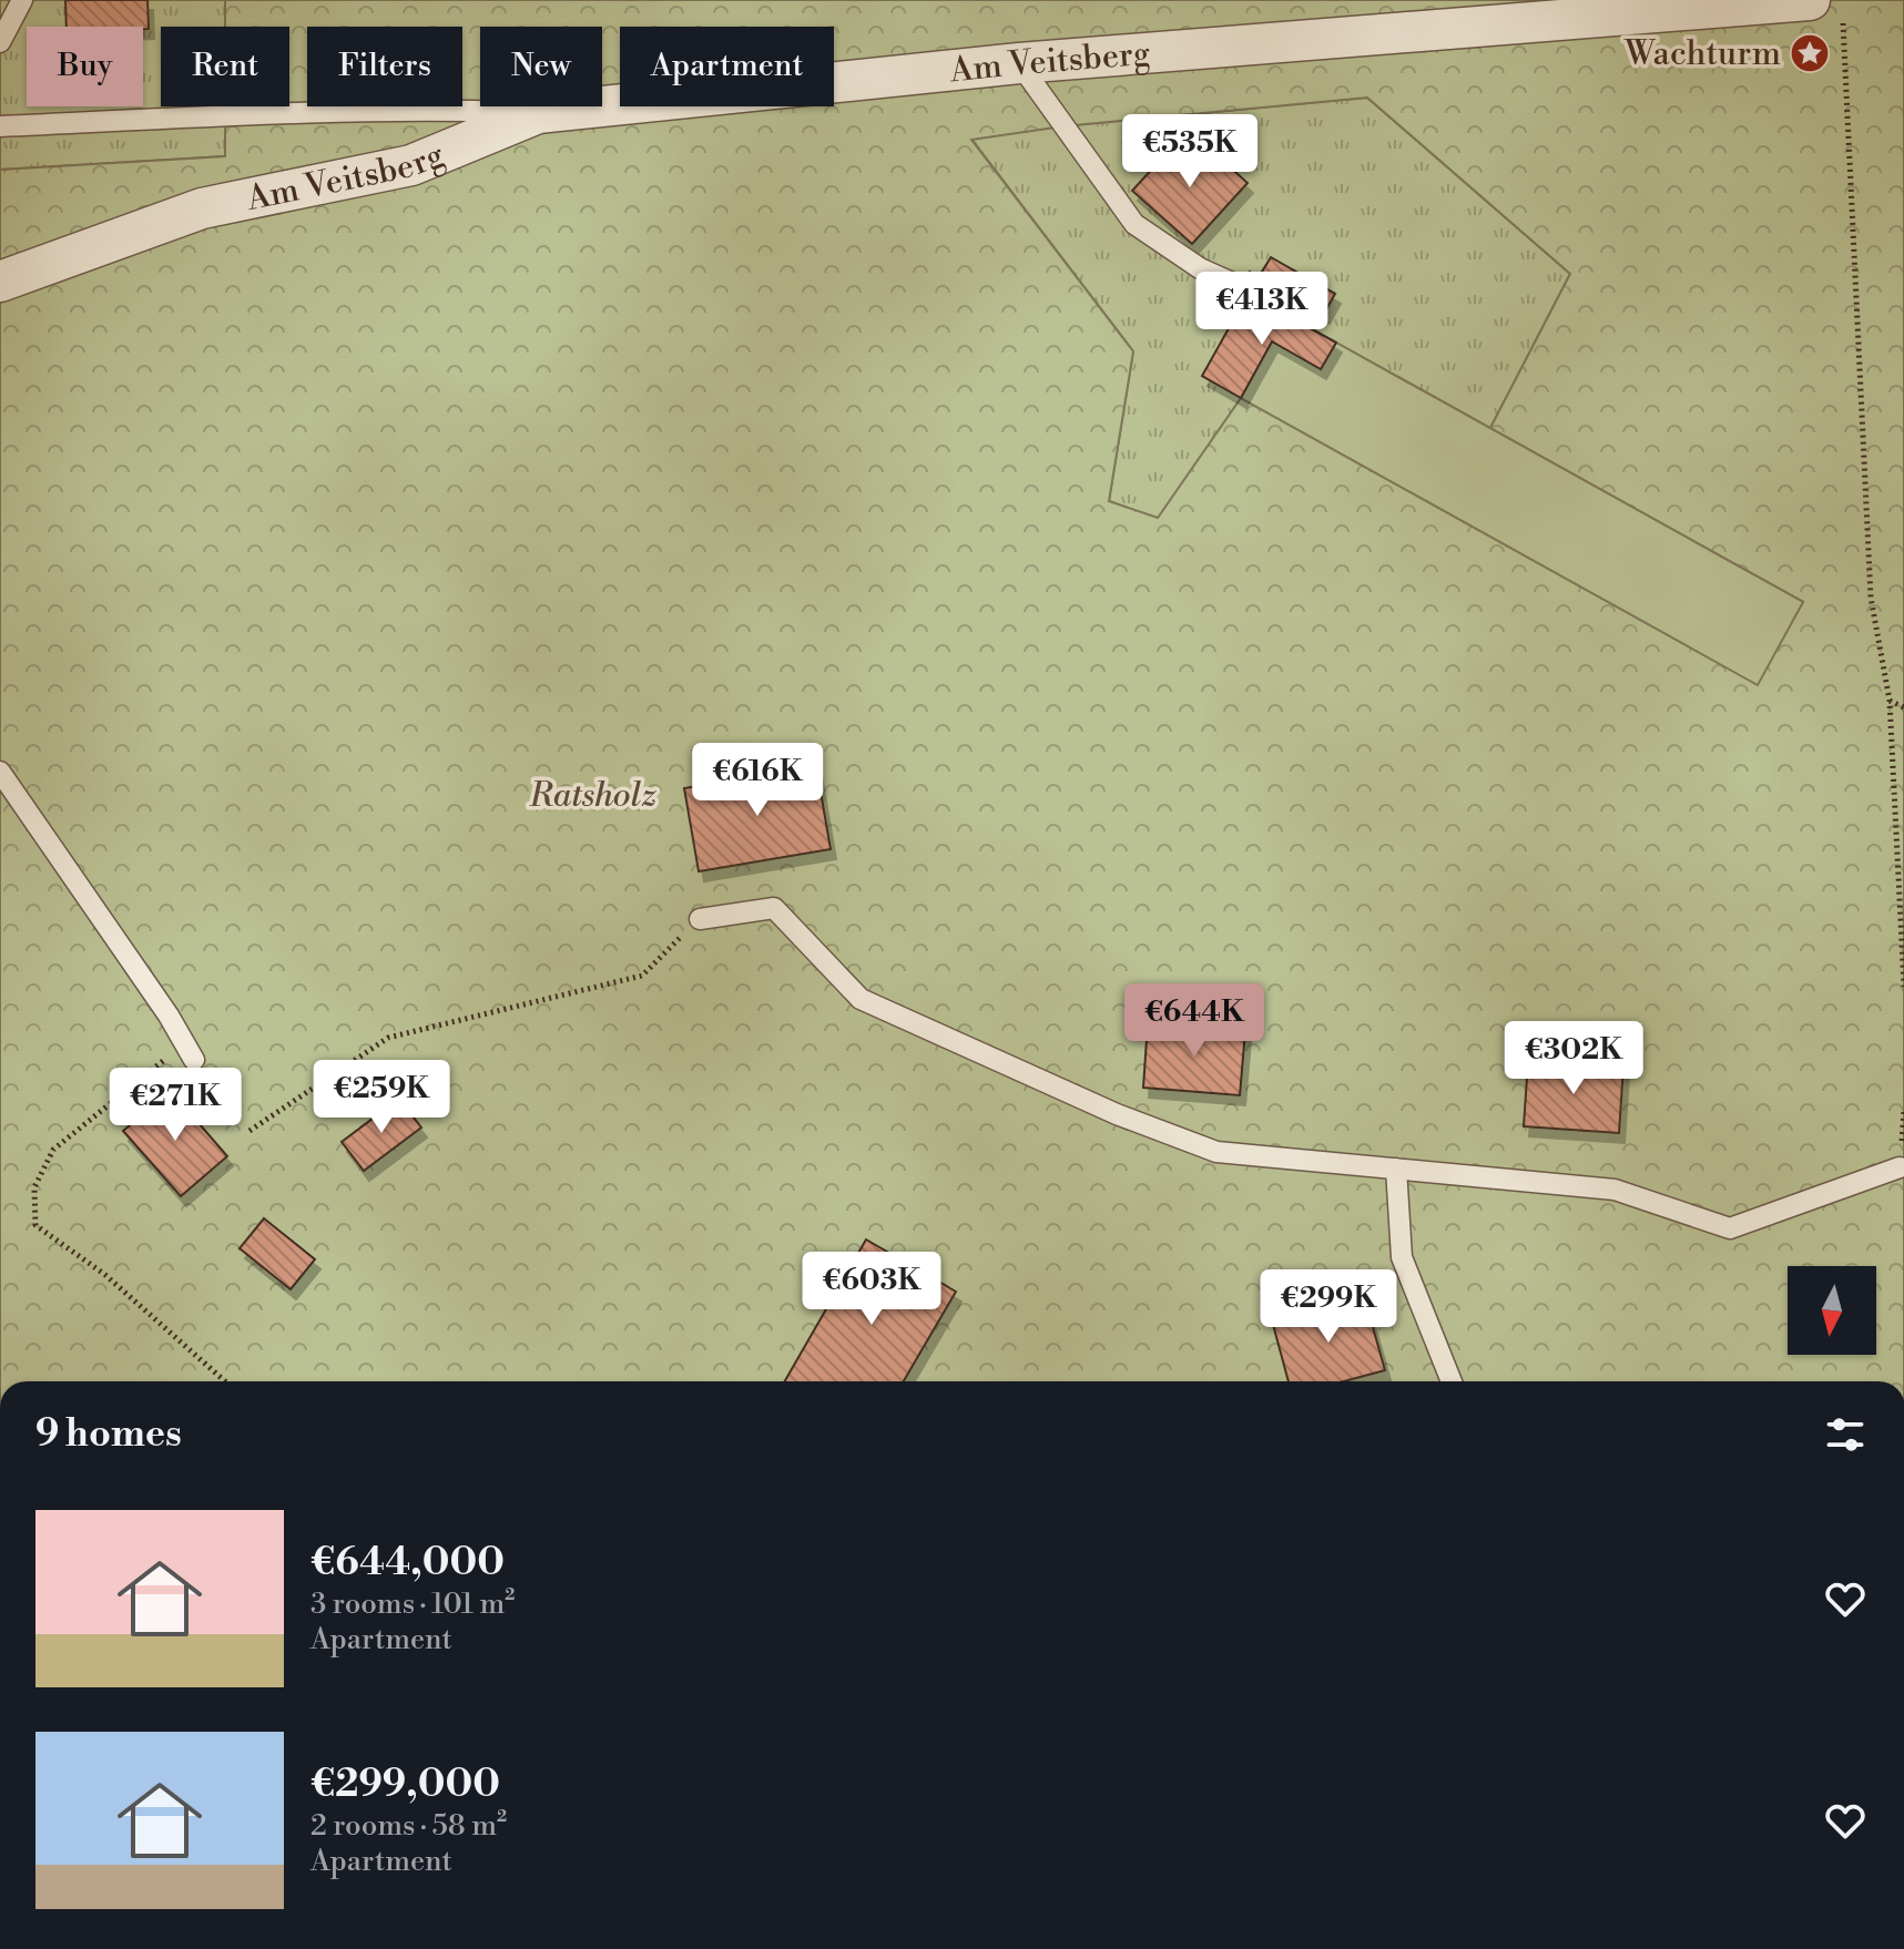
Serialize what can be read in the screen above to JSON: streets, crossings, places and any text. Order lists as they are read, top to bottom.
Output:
{
  "streets": {
    "street": ["Am Veitsberg"]
  },
  "parks": ["Ratsholz"],
  "places": {
    "place": ["Wachturm"]
  },
  "north": "bottom",
  "page": {
    "chip": [
      "Buy",
      "Rent",
      "Filters",
      "New",
      "Apartment"
    ],
    "price": [
      "€535K",
      "€413K",
      "€616K",
      "€644K",
      "€302K",
      "€259K",
      "€271K",
      "€603K",
      "€299K"
    ],
    "heading": "9 homes",
    "list": [
      {
        "name": "€644,000",
        "note": "3 rooms · 101 m² · Apartment"
      },
      {
        "name": "€299,000",
        "note": "2 rooms · 58 m² · Apartment"
      }
    ]
  }
}
